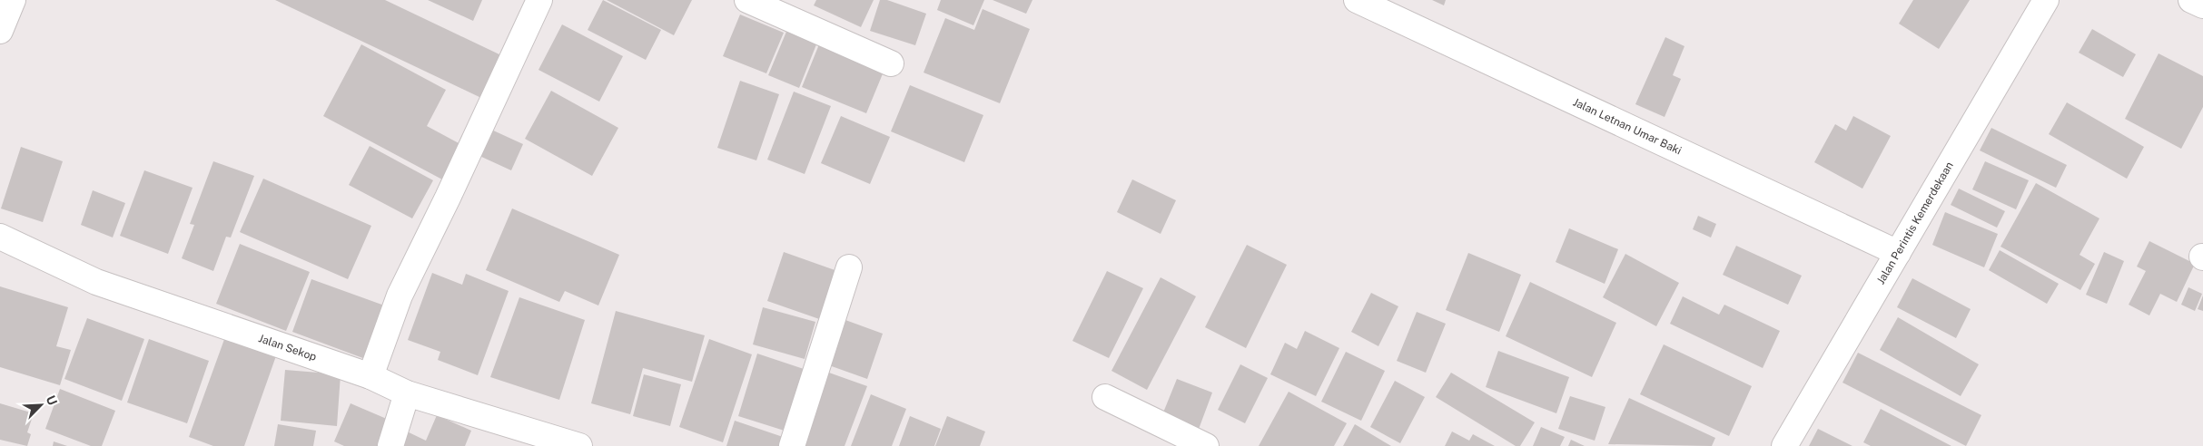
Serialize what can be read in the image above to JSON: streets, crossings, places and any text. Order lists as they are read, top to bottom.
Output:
{
  "streets": {
    "street": ["Jalan Letnan Umar Baki", "Jalan Perintis Kemerdekaan", "Jalan Sekop"]
  },
  "crossings": [
    ["Jalan Letnan Umar Baki", "Jalan Perintis Kemerdekaan"]
  ],
  "north": "top right"
}
